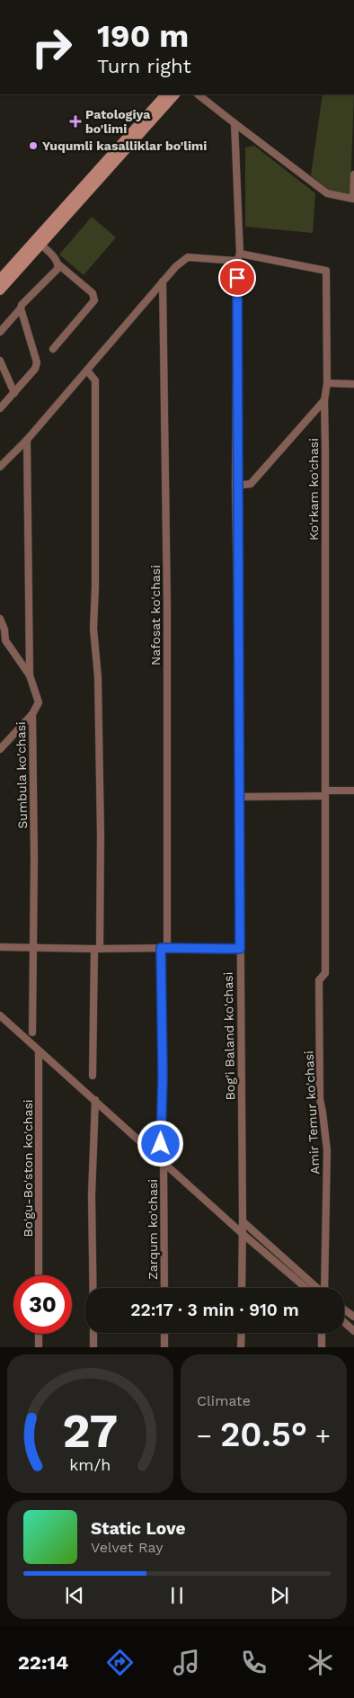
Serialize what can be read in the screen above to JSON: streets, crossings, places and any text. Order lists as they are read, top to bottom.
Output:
{
  "streets": {
    "street": [
      "Ko'rkam ko'chasi",
      "Nafosat ko'chasi",
      "Sumbula ko'chasi",
      "Bog'i Baland ko'chasi",
      "Amir Temur ko'chasi",
      "Bo'gu-Bo'ston ko'chasi",
      "Zarqum ko'chasi"
    ]
  },
  "crossings": [
    ["Ko'rkam ko'chasi", "Bog'i Baland ko'chasi"],
    ["Ko'rkam ko'chasi", "Amir Temur ko'chasi"]
  ],
  "places": {
    "health": ["Patologiya bo'limi"],
    "other": ["Yuqumli kasalliklar bo'limi"]
  },
  "page": {
    "turn": ["190 m", "Turn right"],
    "limit": "30",
    "trip": "22:17 · 3 min · 910 m",
    "tile": "Climate",
    "heat": ["−", "20.5°", "+"],
    "song": ["Static Love", "Velvet Ray"],
    "tabs": "22:14",
    "gauge": ["27", "km/h"]
  }
}
